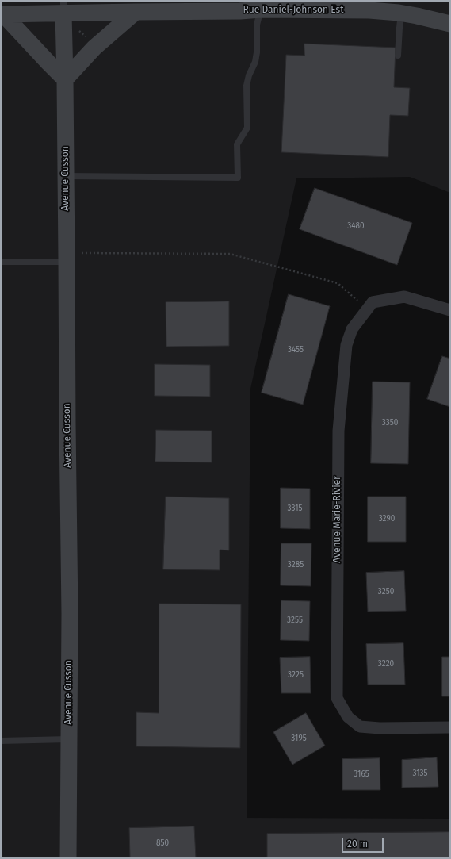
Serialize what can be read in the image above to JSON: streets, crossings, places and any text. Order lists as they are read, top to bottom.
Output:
{
  "streets": {
    "street": ["Rue Daniel-Johnson Est", "Avenue Cusson", "Avenue Marie-Rivier"]
  },
  "crossings": [
    ["Rue Daniel-Johnson Est", "Avenue Cusson"]
  ],
  "house_numbers": [
    "3480",
    "3455",
    "3350",
    "3315",
    "3290",
    "3285",
    "3250",
    "3255",
    "3220",
    "3225",
    "3195",
    "3135",
    "3165",
    "850"
  ],
  "scale_bar": "20 m"
}
